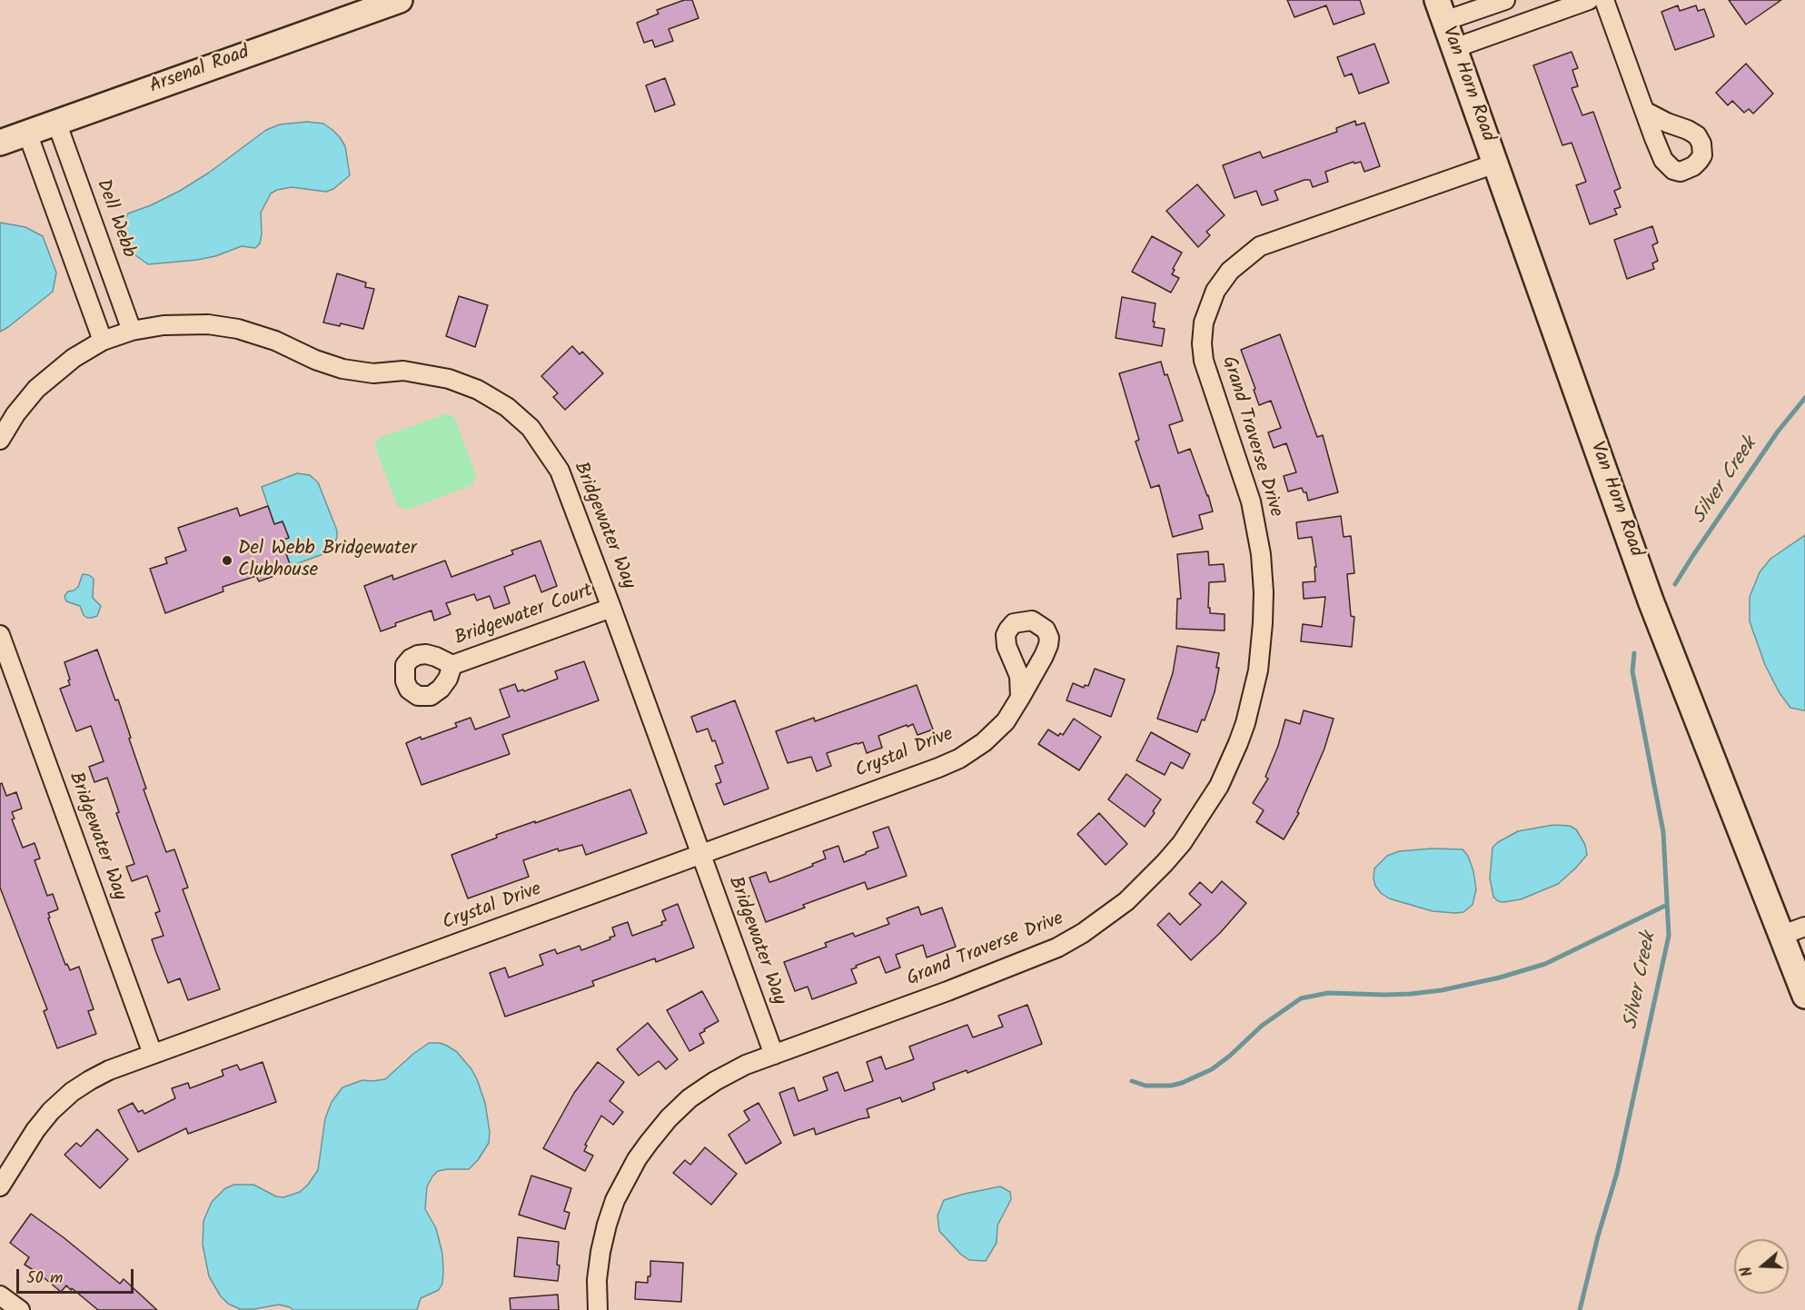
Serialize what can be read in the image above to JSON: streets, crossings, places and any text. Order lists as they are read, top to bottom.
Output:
{
  "streets": {
    "street": [
      "Arsenal Road",
      "Van Horn Road",
      "Dell Webb",
      "Grand Traverse Drive",
      "Bridgewater Way",
      "Bridgewater Court",
      "Crystal Drive"
    ]
  },
  "crossings": [
    ["Arsenal Road", "Dell Webb"],
    ["Van Horn Road", "Grand Traverse Drive"],
    ["Dell Webb", "Bridgewater Way"],
    ["Grand Traverse Drive", "Bridgewater Way"],
    ["Bridgewater Way", "Bridgewater Court"],
    ["Bridgewater Way", "Crystal Drive"]
  ],
  "water": ["Silver Creek"],
  "places": ["Del Webb Bridgewater Clubhouse"],
  "scale_bar": "50 m",
  "north": "left"
}
